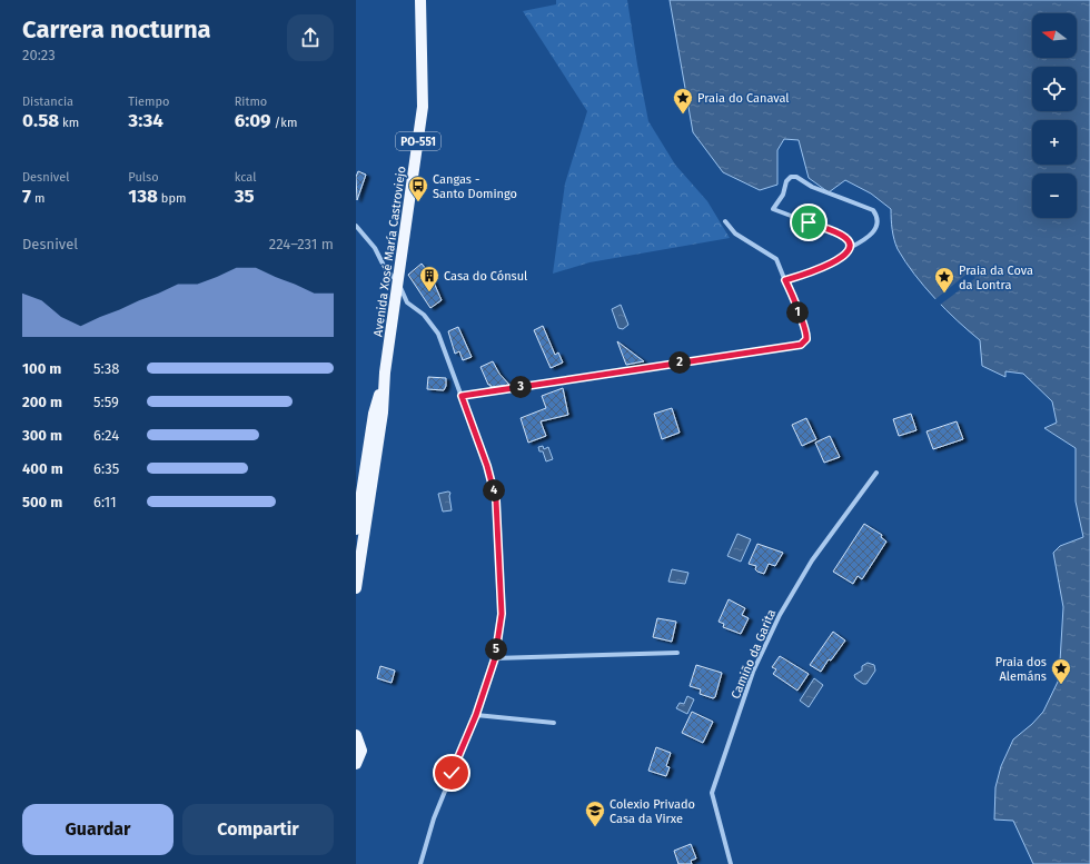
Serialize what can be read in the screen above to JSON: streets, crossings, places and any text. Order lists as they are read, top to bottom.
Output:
{
  "streets": {
    "main road": ["PO-551", "Avenida Xosé María Castroviejo"],
    "street": ["Camiño da Garita"]
  },
  "places": {
    "place": ["Praia do Canaval", "Praia da Cova da Lontra", "Praia dos Alemáns"],
    "bus stop": ["Cangas - Santo Domingo"],
    "building": ["Casa do Cónsul"],
    "school or university": ["Colexio Privado Casa da Virxe"]
  },
  "north": "left",
  "page": {
    "heading": ["Carrera nocturna", "20:23"],
    "map_buttons": ["+", "−"],
    "stats": [
      ["Distancia", "0.58 km"],
      ["Tiempo", "3:34"],
      ["Ritmo", "6:09 /km"],
      ["Desnivel", "7 m"],
      ["Pulso", "138 bpm"],
      ["kcal", "35"]
    ],
    "chart": ["Desnivel", "224–231 m"],
    "pins": [
      "1",
      "2",
      "3",
      "4",
      "5"
    ],
    "list": [
      {
        "name": "100 m",
        "note": "5:38"
      },
      {
        "name": "200 m",
        "note": "5:59"
      },
      {
        "name": "300 m",
        "note": "6:24"
      },
      {
        "name": "400 m",
        "note": "6:35"
      },
      {
        "name": "500 m",
        "note": "6:11"
      }
    ],
    "buttons": ["Guardar", "Compartir"]
  }
}
